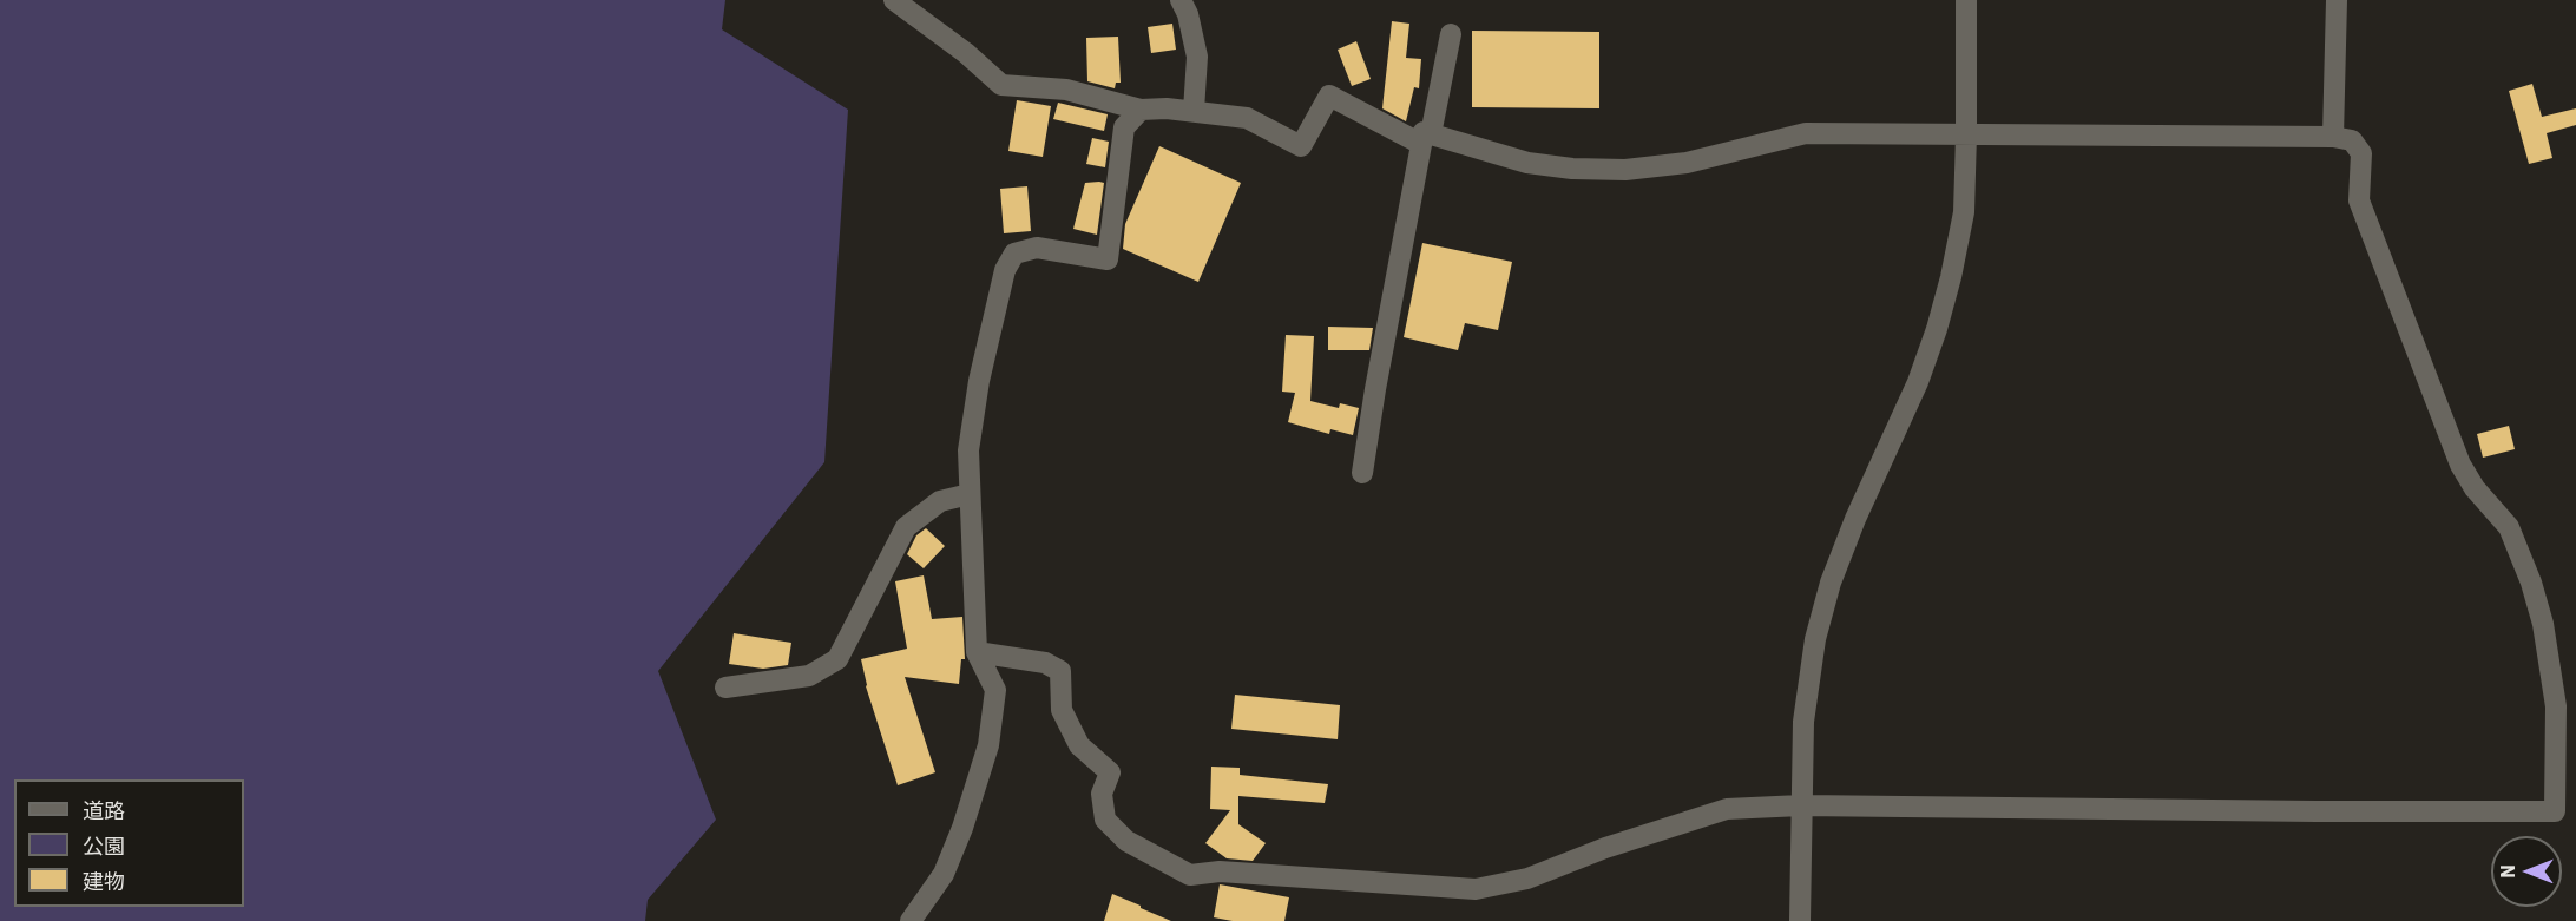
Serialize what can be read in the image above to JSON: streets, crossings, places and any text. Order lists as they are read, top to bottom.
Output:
{
  "legend": ["道路", "公園", "建物"],
  "north": "left"
}
